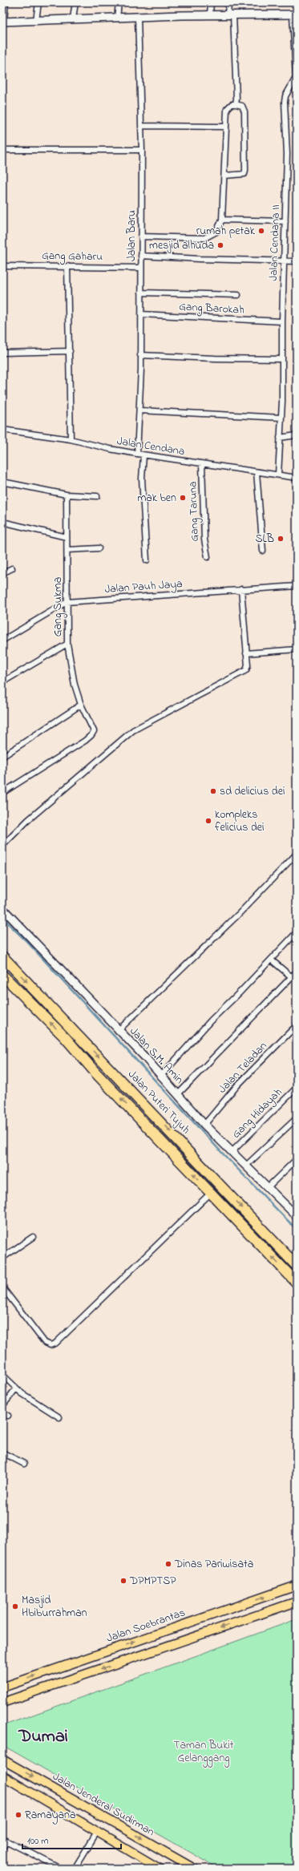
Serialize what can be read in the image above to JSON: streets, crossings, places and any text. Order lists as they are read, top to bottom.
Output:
{
  "streets": {
    "highway": ["Jalan Puteri Tujuh"],
    "main road": ["Jalan Soebrantas", "Jalan Jenderal Sudirman"],
    "street": [
      "Jalan Baru",
      "Jalan Cendana II",
      "Gang Gaharu",
      "Gang Barokah",
      "Jalan Cendana",
      "Gang Taruna",
      "Jalan Pauh Jaya",
      "Gang Sukma",
      "Jalan S.M. Amin",
      "Jalan Teladan",
      "Gang Hidayah"
    ]
  },
  "crossings": [
    ["Jalan Baru", "Gang Gaharu"],
    ["Jalan Baru", "Gang Barokah"],
    ["Jalan Baru", "Jalan Cendana"],
    ["Jalan Cendana II", "Gang Barokah"],
    ["Jalan Cendana II", "Jalan Cendana"],
    ["Jalan Cendana", "Gang Taruna"],
    ["Jalan Pauh Jaya", "Gang Sukma"],
    ["Jalan S.M. Amin", "Jalan Teladan"],
    ["Jalan S.M. Amin", "Gang Hidayah"]
  ],
  "districts": ["Dumai"],
  "parks": ["Taman Bukit Gelanggang"],
  "places": [
    "rumah petak",
    "mesjid alhuda",
    "mak ben",
    "SLB",
    "sd delicius dei",
    "kompleks felicius dei",
    "Dinas Pariwisata",
    "DPMPTSP",
    "Masjid Hbiburrahman",
    "Ramayana"
  ],
  "scale_bar": "100 m"
}
